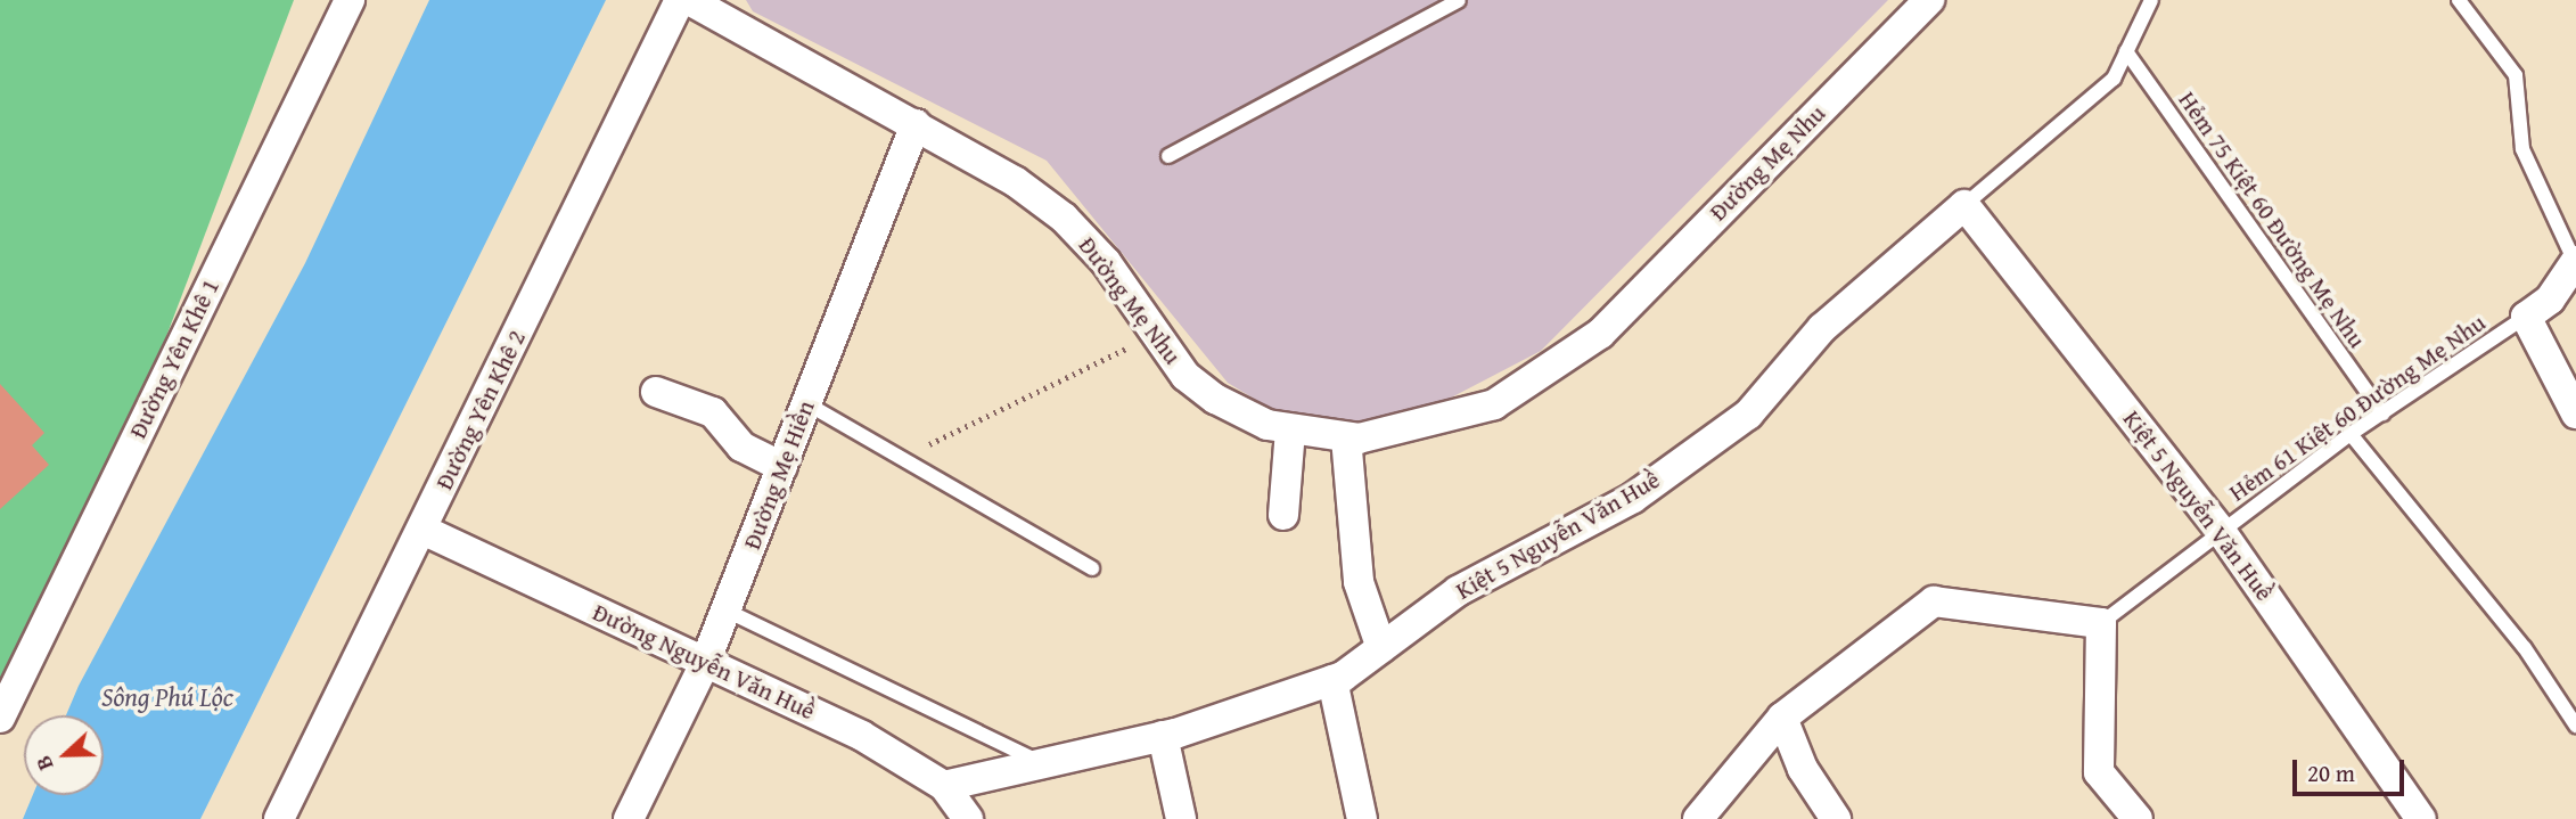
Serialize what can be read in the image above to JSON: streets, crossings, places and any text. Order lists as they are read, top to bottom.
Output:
{
  "streets": {
    "street": [
      "Đường Mẹ Nhu",
      "Đường Yên Khê 1",
      "Đường Yên Khê 2",
      "Đường Mẹ Hiền",
      "Kiệt 5 Nguyễn Văn Huề",
      "Đường Nguyễn Văn Huề"
    ],
    "lane": ["Hẻm 75 Kiệt 60 Đường Mẹ Nhu", "Hẻm 61 Kiệt 60 Đường Mẹ Nhu"]
  },
  "crossings": [
    ["Đường Mẹ Nhu", "Đường Mẹ Hiền"],
    ["Hẻm 75 Kiệt 60 Đường Mẹ Nhu", "Hẻm 61 Kiệt 60 Đường Mẹ Nhu"],
    ["Hẻm 61 Kiệt 60 Đường Mẹ Nhu", "Kiệt 5 Nguyễn Văn Huề"],
    ["Đường Yên Khê 2", "Đường Nguyễn Văn Huề"],
    ["Đường Mẹ Hiền", "Đường Nguyễn Văn Huề"],
    ["Kiệt 5 Nguyễn Văn Huề", "Đường Nguyễn Văn Huề"]
  ],
  "water": ["Sông Phú Lộc"],
  "scale_bar": "20 m",
  "north": "left"
}
